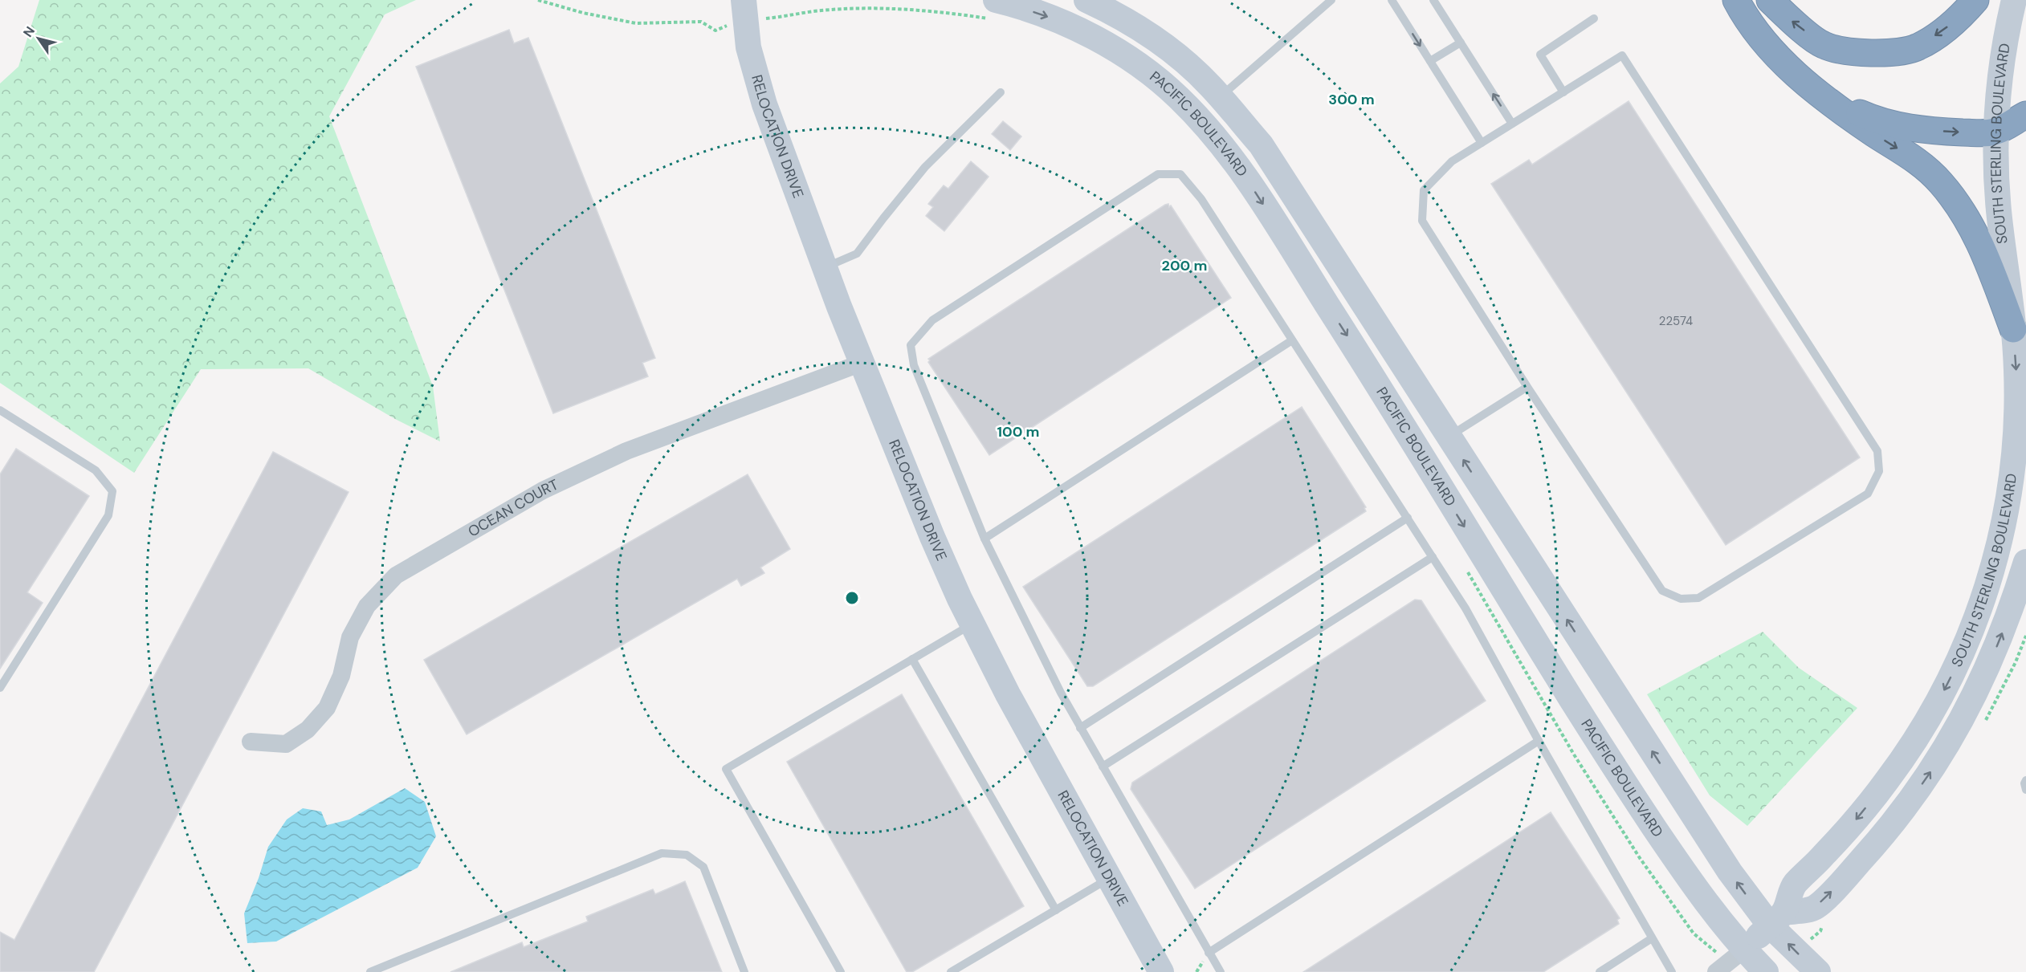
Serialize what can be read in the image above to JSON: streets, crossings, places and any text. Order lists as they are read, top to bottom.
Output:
{
  "streets": {
    "main road": ["PACIFIC BOULEVARD", "RELOCATION DRIVE", "SOUTH STERLING BOULEVARD"],
    "street": ["OCEAN COURT"]
  },
  "crossings": [
    ["PACIFIC BOULEVARD", "SOUTH STERLING BOULEVARD"],
    ["RELOCATION DRIVE", "OCEAN COURT"]
  ],
  "house_numbers": ["22574"],
  "north": "top left",
  "rings": ["300 m", "200 m", "100 m"]
}
